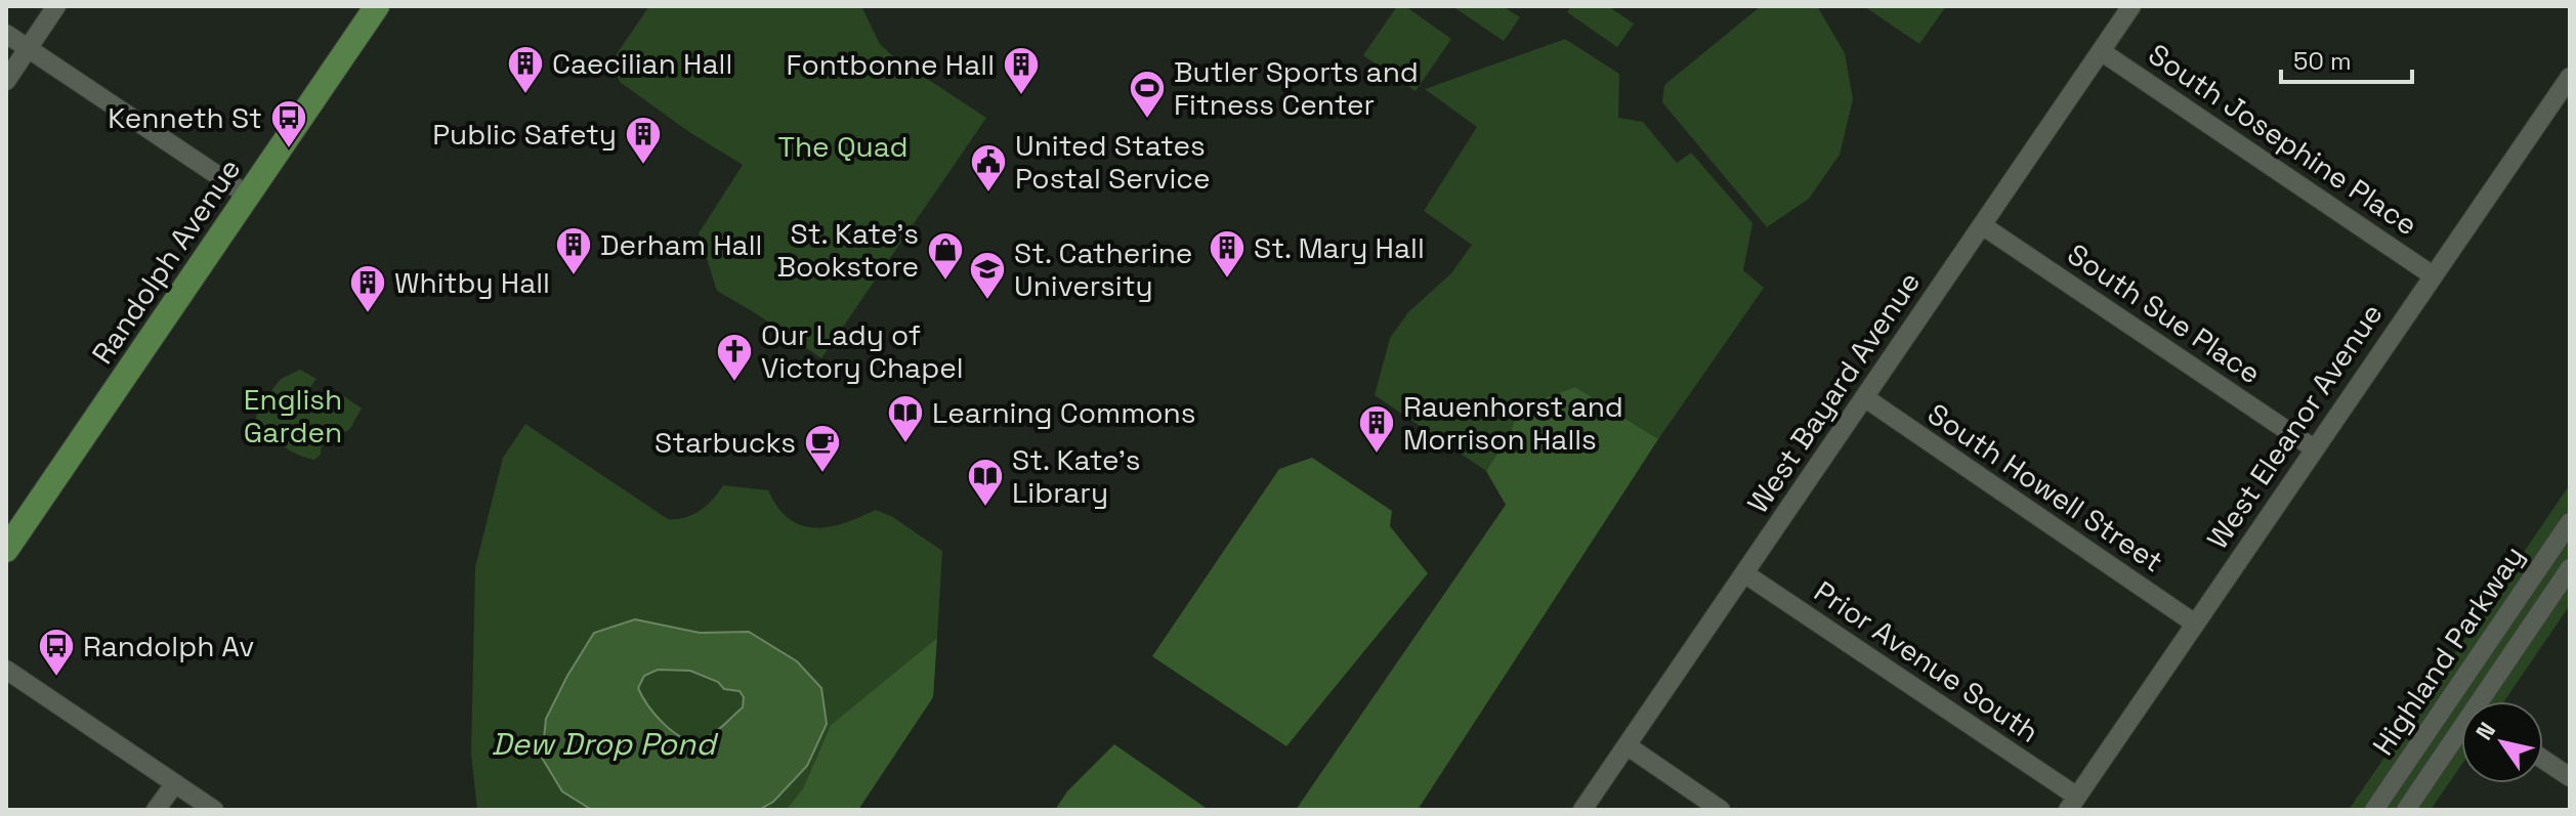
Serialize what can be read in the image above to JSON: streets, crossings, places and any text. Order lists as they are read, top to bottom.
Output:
{
  "streets": {
    "main road": ["Randolph Avenue"],
    "street": [
      "South Josephine Place",
      "South Sue Place",
      "West Bayard Avenue",
      "West Eleanor Avenue",
      "South Howell Street",
      "Highland Parkway",
      "Prior Avenue South"
    ]
  },
  "crossings": [
    ["South Josephine Place", "West Bayard Avenue"],
    ["South Josephine Place", "West Eleanor Avenue"],
    ["South Sue Place", "West Bayard Avenue"],
    ["South Sue Place", "West Eleanor Avenue"],
    ["West Bayard Avenue", "South Howell Street"],
    ["West Bayard Avenue", "Prior Avenue South"],
    ["West Eleanor Avenue", "South Howell Street"],
    ["West Eleanor Avenue", "Prior Avenue South"]
  ],
  "water": ["Dew Drop Pond"],
  "parks": ["The Quad", "English Garden"],
  "places": {
    "building": [
      "Caecilian Hall",
      "Fontbonne Hall",
      "Public Safety",
      "Derham Hall",
      "St. Mary Hall",
      "Whitby Hall",
      "Rauenhorst and Morrison Halls"
    ],
    "sports": ["Butler Sports and Fitness Center"],
    "bus stop": ["Kenneth St", "Randolph Av"],
    "public building": ["United States Postal Service"],
    "shop": ["St. Kate's Bookstore"],
    "school or university": ["St. Catherine University"],
    "church": ["Our Lady of Victory Chapel"],
    "library": ["Learning Commons", "St. Kate's Library"],
    "cafe": ["Starbucks"]
  },
  "scale_bar": "50 m",
  "north": "top left"
}
